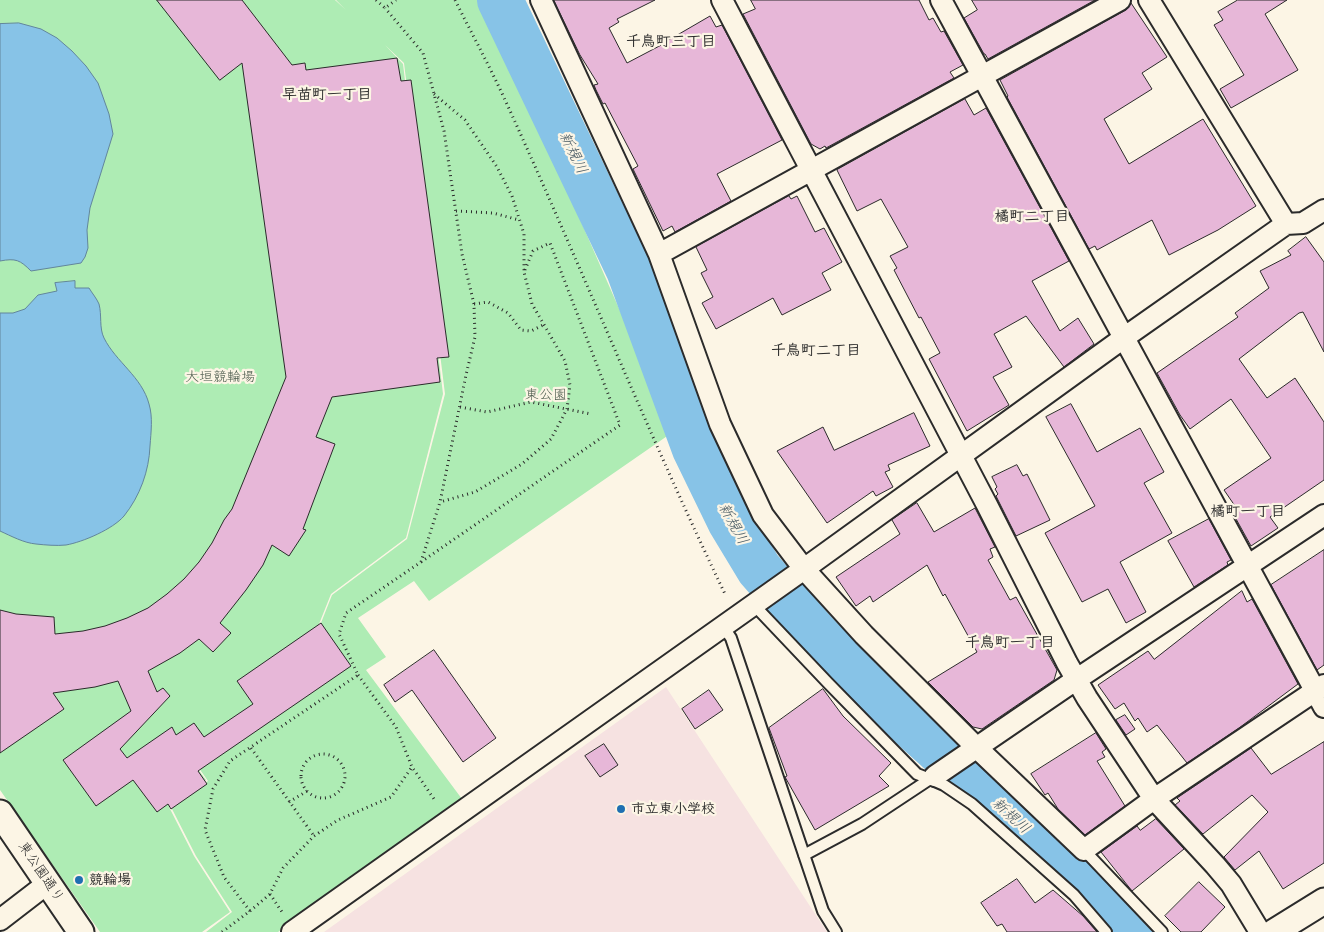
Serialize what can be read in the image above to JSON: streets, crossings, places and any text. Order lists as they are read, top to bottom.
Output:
{
  "streets": {
    "street": ["東公園通り"]
  },
  "districts": [
    "千鳥町三丁目",
    "早苗町一丁目",
    "橘町二丁目",
    "千鳥町二丁目",
    "橘町一丁目",
    "千鳥町一丁目"
  ],
  "water": ["新規川"],
  "parks": ["大垣競輪場", "東公園"],
  "places": ["市立東小学校", "競輪場"]
}
